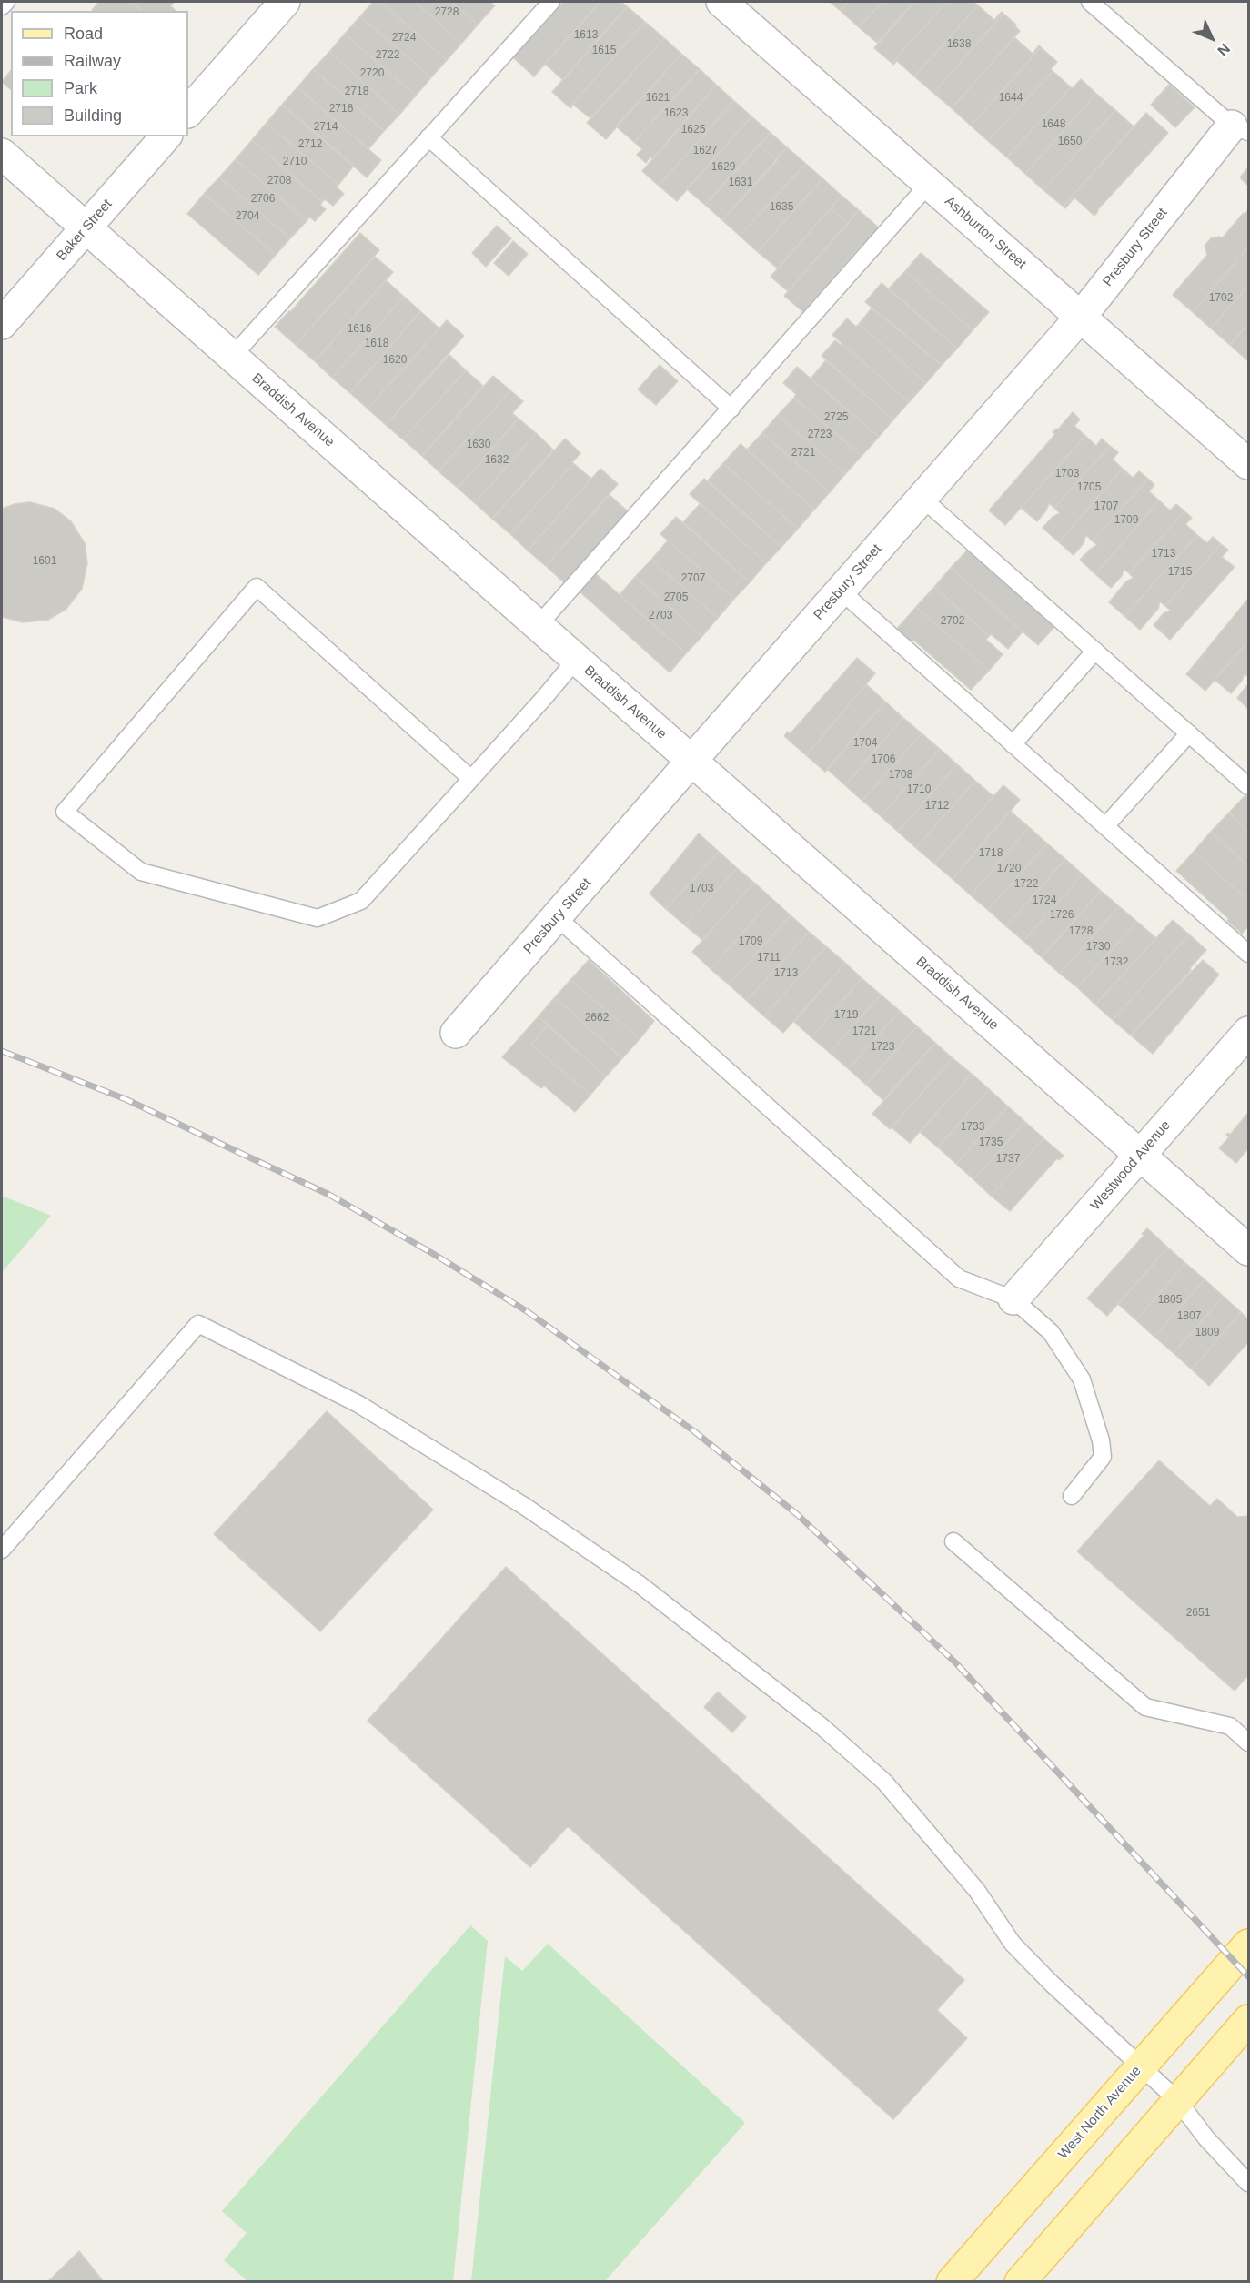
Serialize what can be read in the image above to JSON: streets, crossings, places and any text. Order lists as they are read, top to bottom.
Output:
{
  "streets": {
    "main road": ["West North Avenue"],
    "street": [
      "Baker Street",
      "Ashburton Street",
      "Presbury Street",
      "Braddish Avenue",
      "Westwood Avenue"
    ]
  },
  "crossings": [
    ["Baker Street", "Braddish Avenue"],
    ["Ashburton Street", "Presbury Street"],
    ["Presbury Street", "Braddish Avenue"],
    ["Braddish Avenue", "Westwood Avenue"]
  ],
  "house_numbers": [
    "2728",
    "1613",
    "2724",
    "1638",
    "1615",
    "2722",
    "2720",
    "2718",
    "1621",
    "1644",
    "2716",
    "1623",
    "1648",
    "2714",
    "1625",
    "1650",
    "2712",
    "1627",
    "2710",
    "1629",
    "2708",
    "1631",
    "2706",
    "1635",
    "2704",
    "1702",
    "1616",
    "1618",
    "1620",
    "2725",
    "2723",
    "1630",
    "2721",
    "1632",
    "1703",
    "1705",
    "1707",
    "1709",
    "1713",
    "1601",
    "1715",
    "2707",
    "2705",
    "2703",
    "2702",
    "1704",
    "1706",
    "1708",
    "1710",
    "1712",
    "1718",
    "1720",
    "1722",
    "1703",
    "1724",
    "1726",
    "1728",
    "1709",
    "1730",
    "1711",
    "1732",
    "1713",
    "1719",
    "2662",
    "1721",
    "1723",
    "1733",
    "1735",
    "1737",
    "1805",
    "1807",
    "1809",
    "2651"
  ],
  "legend": [
    "Road",
    "Railway",
    "Park",
    "Building"
  ],
  "north": "bottom right"
}
